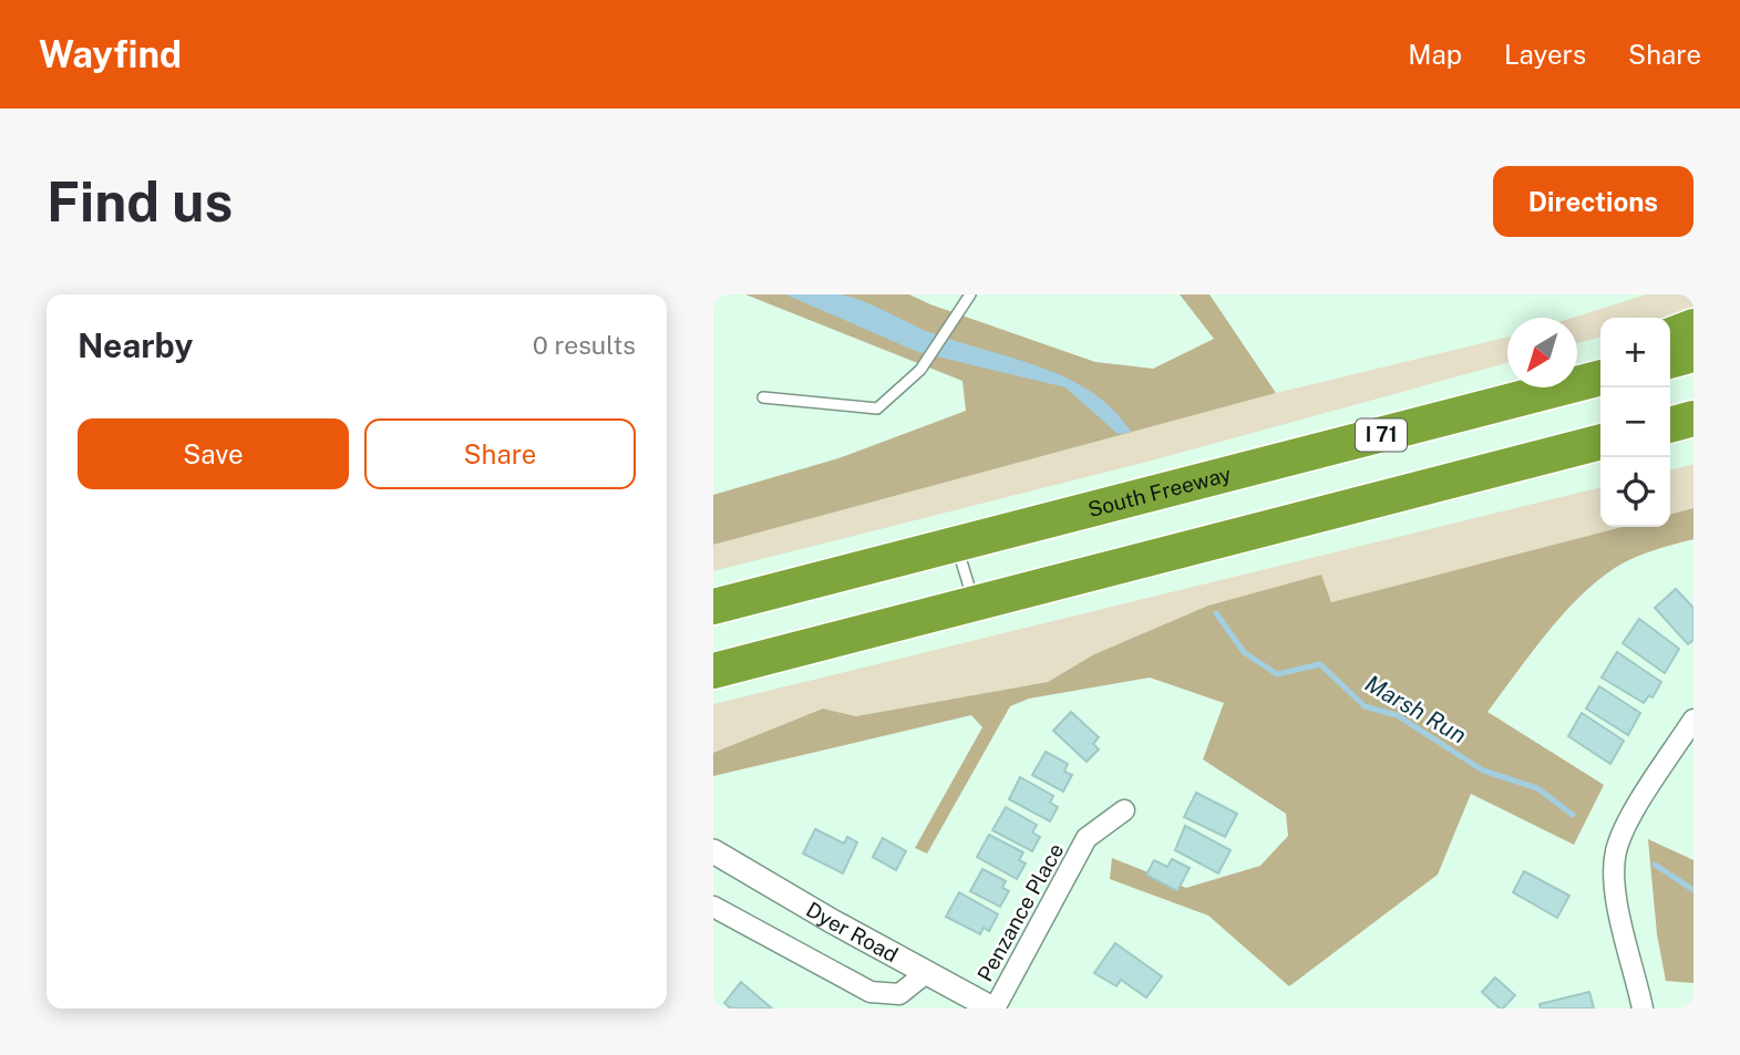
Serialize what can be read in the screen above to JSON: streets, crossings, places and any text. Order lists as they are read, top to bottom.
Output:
{
  "streets": {
    "highway": ["I 71", "South Freeway"],
    "street": ["Penzance Place", "Dyer Road"]
  },
  "crossings": [
    ["Penzance Place", "Dyer Road"]
  ],
  "water": ["Marsh Run"],
  "north": "bottom left",
  "page": {
    "header": "Wayfind",
    "nav": ["Map", "Layers", "Share"],
    "buttons": [
      "Directions",
      ["Save", "Share"]
    ],
    "title": "Find us",
    "heading": ["Nearby", "0 results"],
    "map_buttons": ["+", "−"]
  }
}
